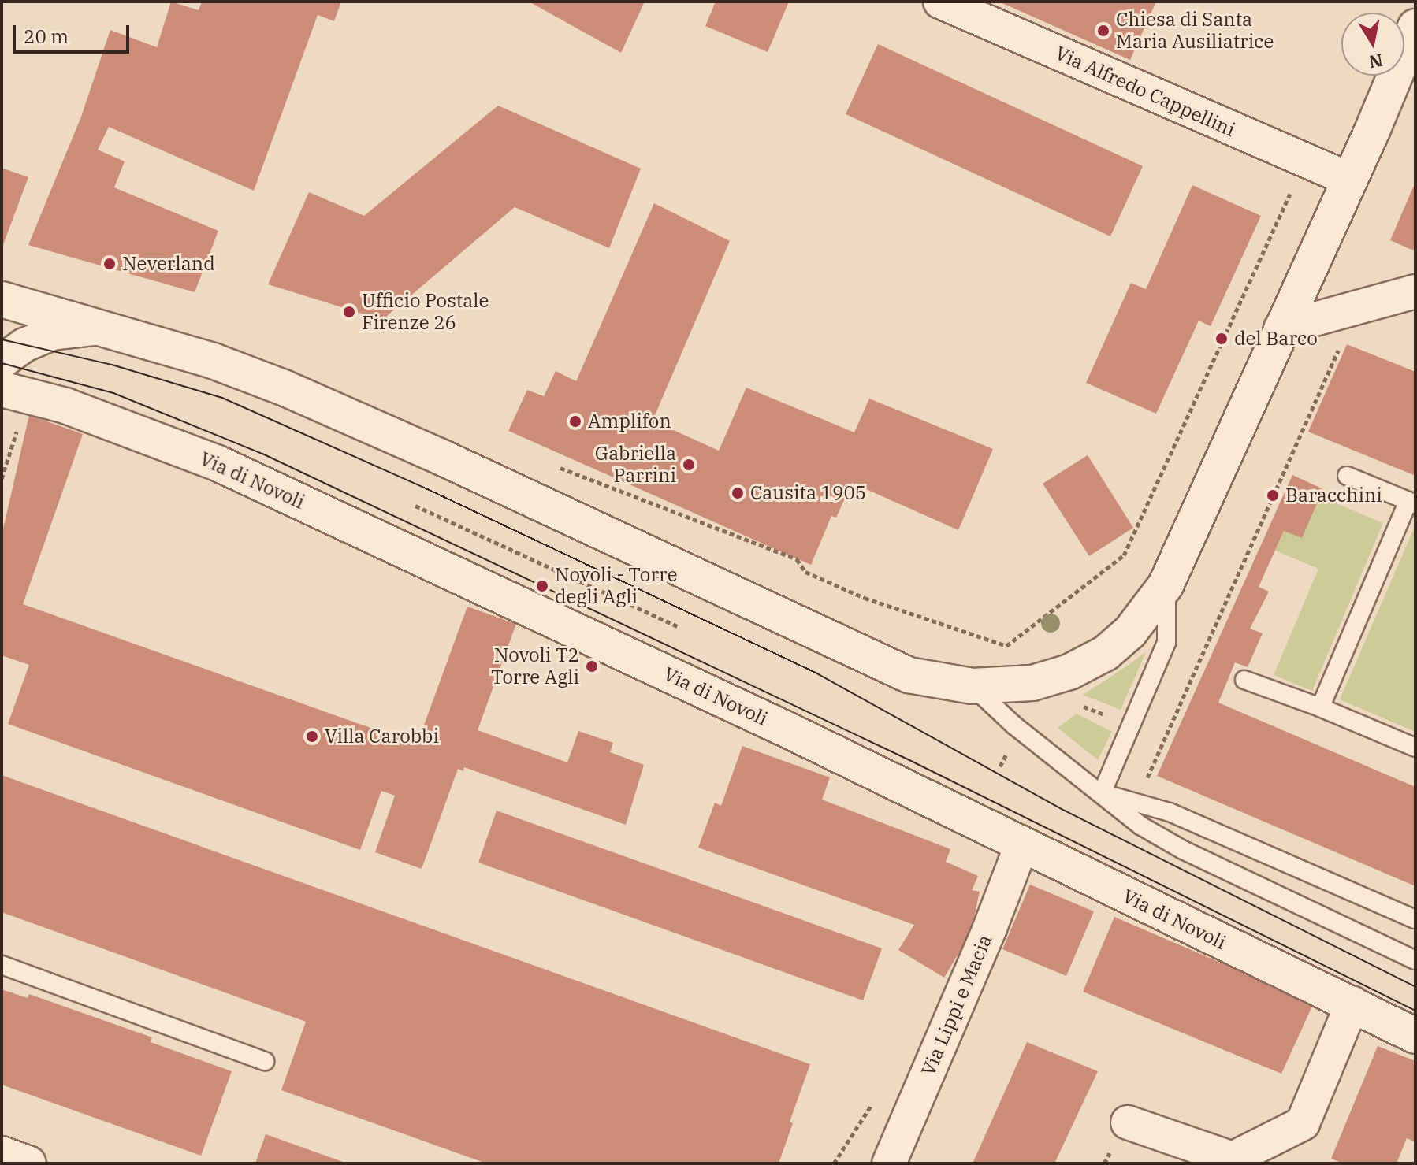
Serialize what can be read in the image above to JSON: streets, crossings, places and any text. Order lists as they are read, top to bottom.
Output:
{
  "streets": {
    "street": ["Via Alfredo Cappellini", "Via di Novoli", "Via Lippi e Macia"]
  },
  "crossings": [
    ["Via di Novoli", "Via Lippi e Macia"]
  ],
  "places": [
    "Chiesa di Santa Maria Ausiliatrice",
    "Neverland",
    "Ufficio Postale Firenze 26",
    "del Barco",
    "Amplifon",
    "Gabriella Parrini",
    "Causita 1905",
    "Baracchini",
    "Novoli - Torre degli Agli",
    "Novoli T2 Torre Agli",
    "Villa Carobbi"
  ],
  "scale_bar": "20 m",
  "north": "bottom"
}
